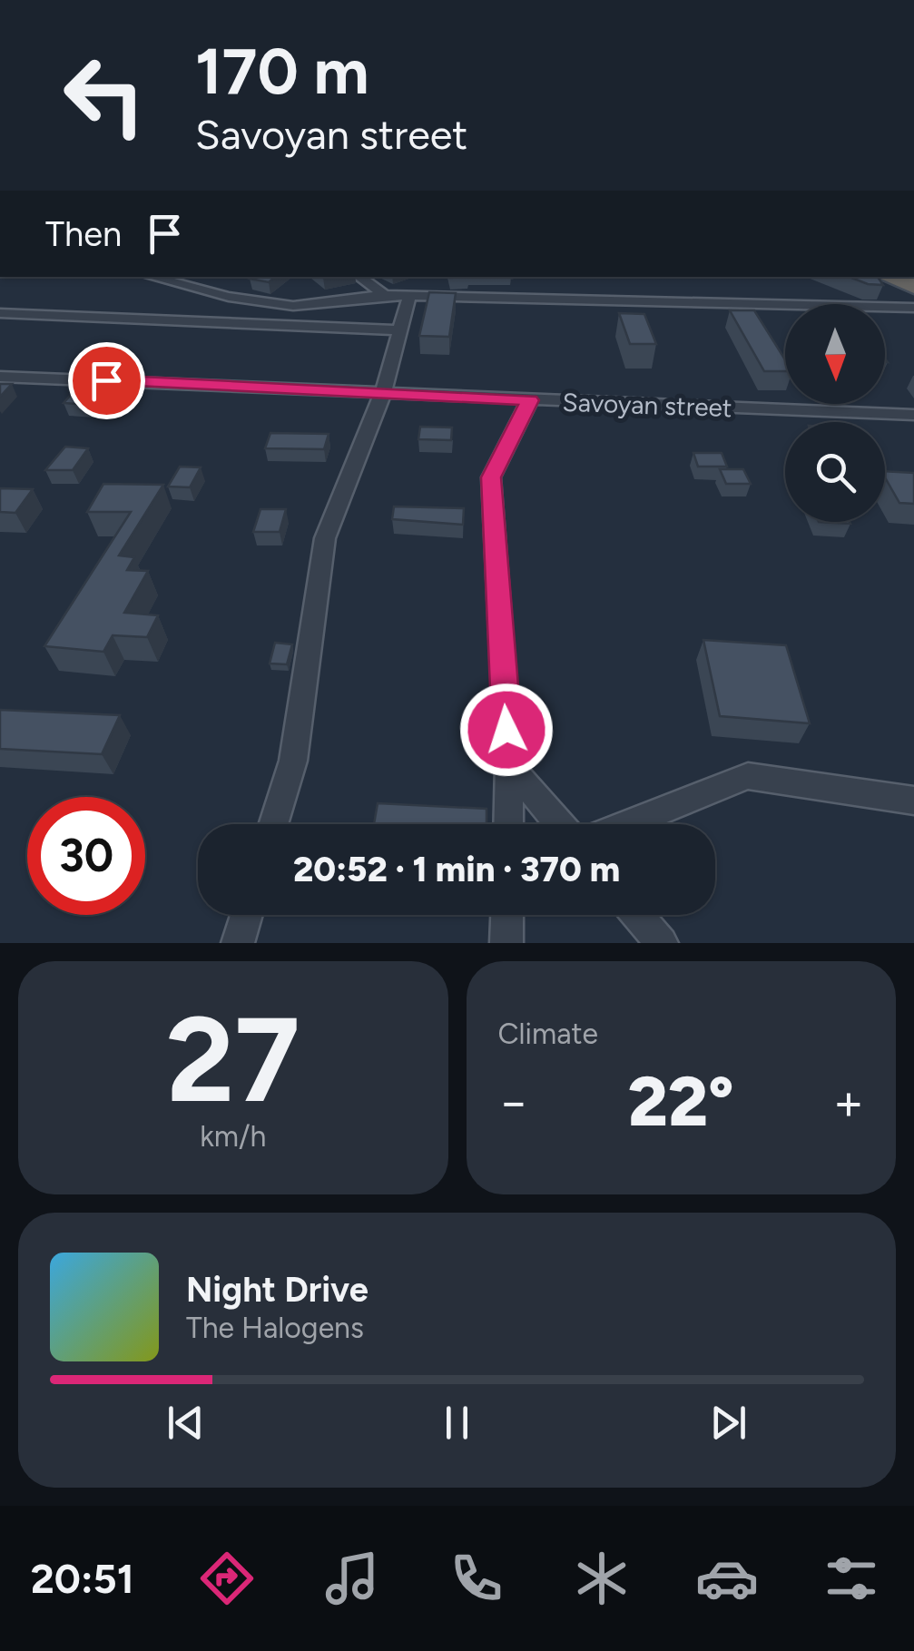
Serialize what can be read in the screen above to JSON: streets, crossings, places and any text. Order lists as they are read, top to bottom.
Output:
{
  "streets": {
    "street": ["Savoyan street"]
  },
  "north": "bottom",
  "page": {
    "turn": ["170 m", "Savoyan street"],
    "then": "Then",
    "limit": "30",
    "trip": "20:52 · 1 min · 370 m",
    "tile": [
      ["27", "km/h"],
      "Climate"
    ],
    "heat": ["−", "22°", "+"],
    "song": ["Night Drive", "The Halogens"],
    "tabs": "20:51"
  }
}
